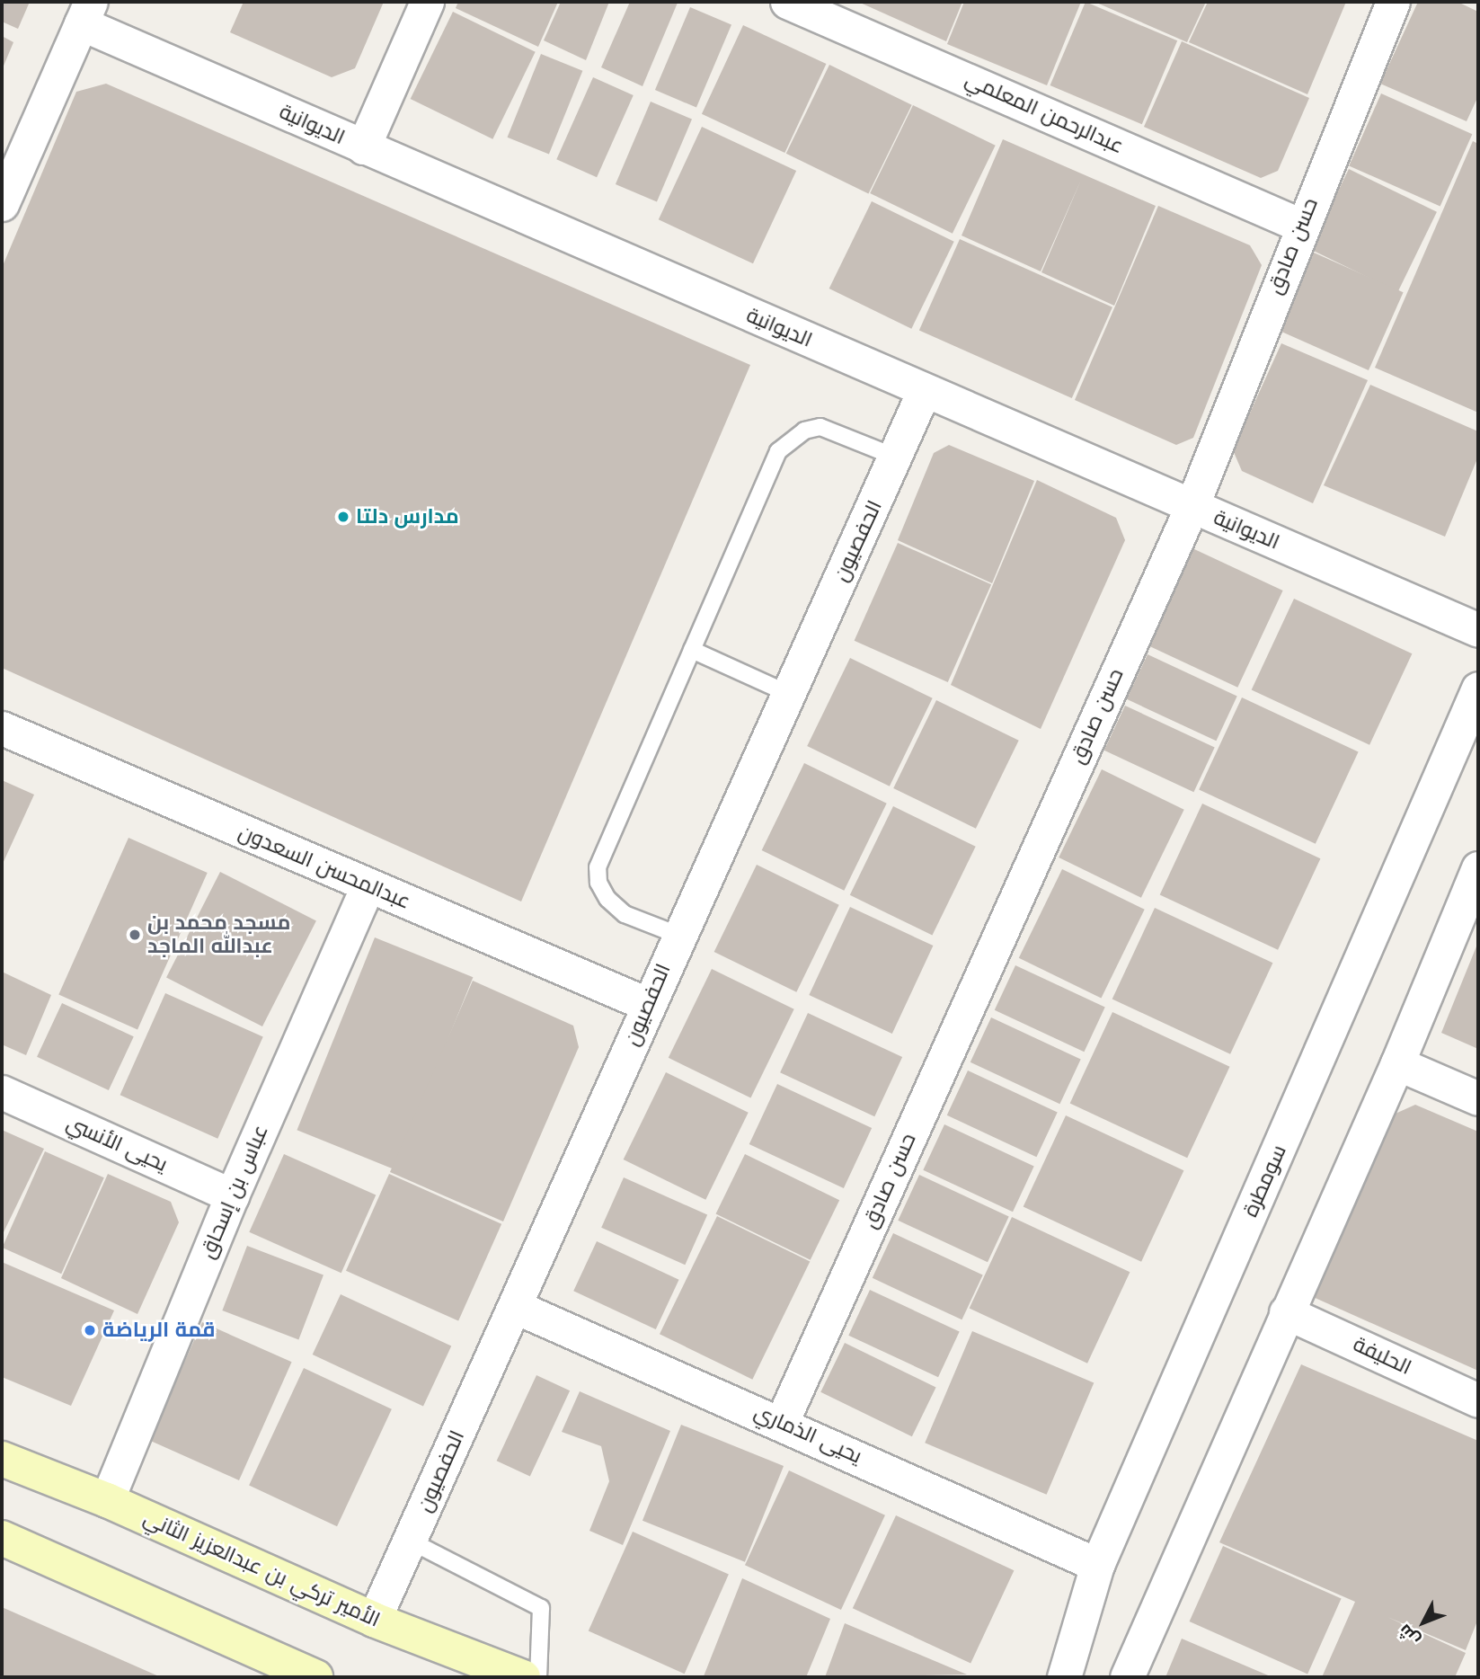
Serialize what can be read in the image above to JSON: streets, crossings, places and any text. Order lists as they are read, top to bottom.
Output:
{
  "streets": {
    "street": [
      "عبدالرحمن المعلمي",
      "الديوانية",
      "حسن صادق",
      "الحفصيون",
      "عبدالمحسن السعدون",
      "يحيى الأنسي",
      "سومطرة",
      "عباس بن إسحاق",
      "الحليفة",
      "يحيى الذماري",
      "الأمير تركي بن عبدالعزيز الثاني"
    ]
  },
  "crossings": [
    ["عبدالرحمن المعلمي", "حسن صادق"],
    ["الديوانية", "حسن صادق"],
    ["الديوانية", "الحفصيون"],
    ["حسن صادق", "يحيى الذماري"],
    ["الحفصيون", "عبدالمحسن السعدون"],
    ["الحفصيون", "يحيى الذماري"],
    ["الحفصيون", "الأمير تركي بن عبدالعزيز الثاني"],
    ["عبدالمحسن السعدون", "عباس بن إسحاق"],
    ["يحيى الأنسي", "عباس بن إسحاق"],
    ["سومطرة", "يحيى الذماري"],
    ["عباس بن إسحاق", "الأمير تركي بن عبدالعزيز الثاني"]
  ],
  "places": ["مدارس دلتا", "مسجد محمد بن عبدالله الماجد", "قمة الرياضة"],
  "north": "bottom left"
}
